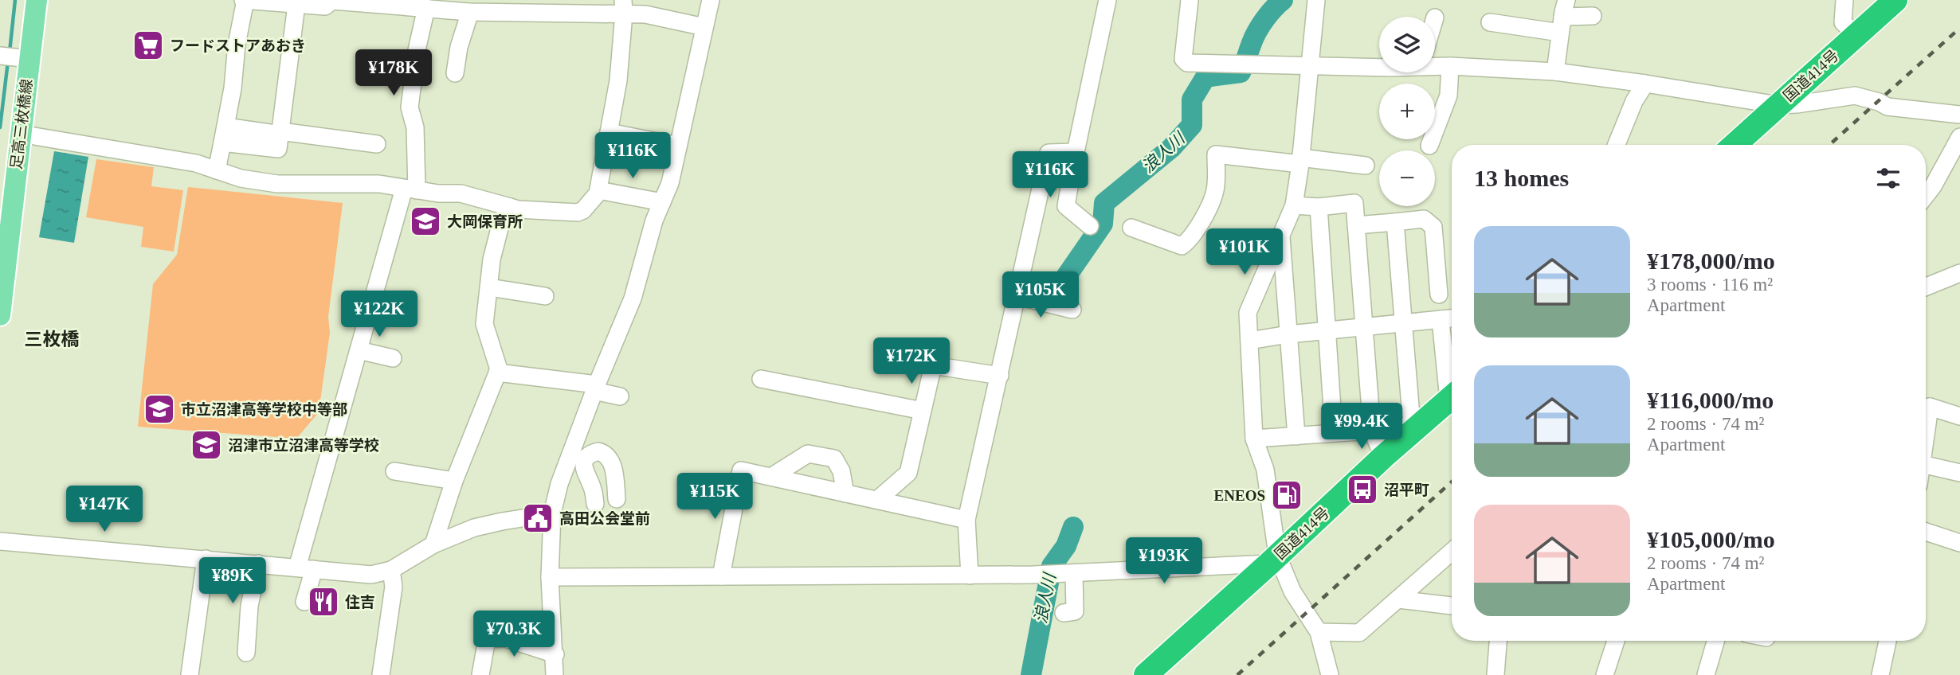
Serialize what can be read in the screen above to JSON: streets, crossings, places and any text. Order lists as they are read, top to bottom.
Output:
{
  "streets": {
    "highway": ["国道414号"],
    "main road": ["足高三枚橋線"]
  },
  "districts": ["三枚橋"],
  "water": ["浪人川"],
  "places": {
    "supermarket": ["フードストアあおき"],
    "school or university": ["大岡保育所", "市立沼津高等学校中等部", "沼津市立沼津高等学校"],
    "bus stop": ["沼平町"],
    "fuel station": ["ENEOS"],
    "public building": ["高田公会堂前"],
    "restaurant": ["住吉"]
  },
  "page": {
    "map_buttons": ["+", "−"],
    "price": [
      "¥178K",
      "¥116K",
      "¥116K",
      "¥101K",
      "¥105K",
      "¥122K",
      "¥172K",
      "¥99.4K",
      "¥115K",
      "¥147K",
      "¥193K",
      "¥89K",
      "¥70.3K"
    ],
    "heading": "13 homes",
    "list": [
      {
        "name": "¥178,000/mo",
        "note": "3 rooms · 116 m² · Apartment"
      },
      {
        "name": "¥116,000/mo",
        "note": "2 rooms · 74 m² · Apartment"
      },
      {
        "name": "¥105,000/mo",
        "note": "2 rooms · 74 m² · Apartment"
      }
    ]
  }
}
